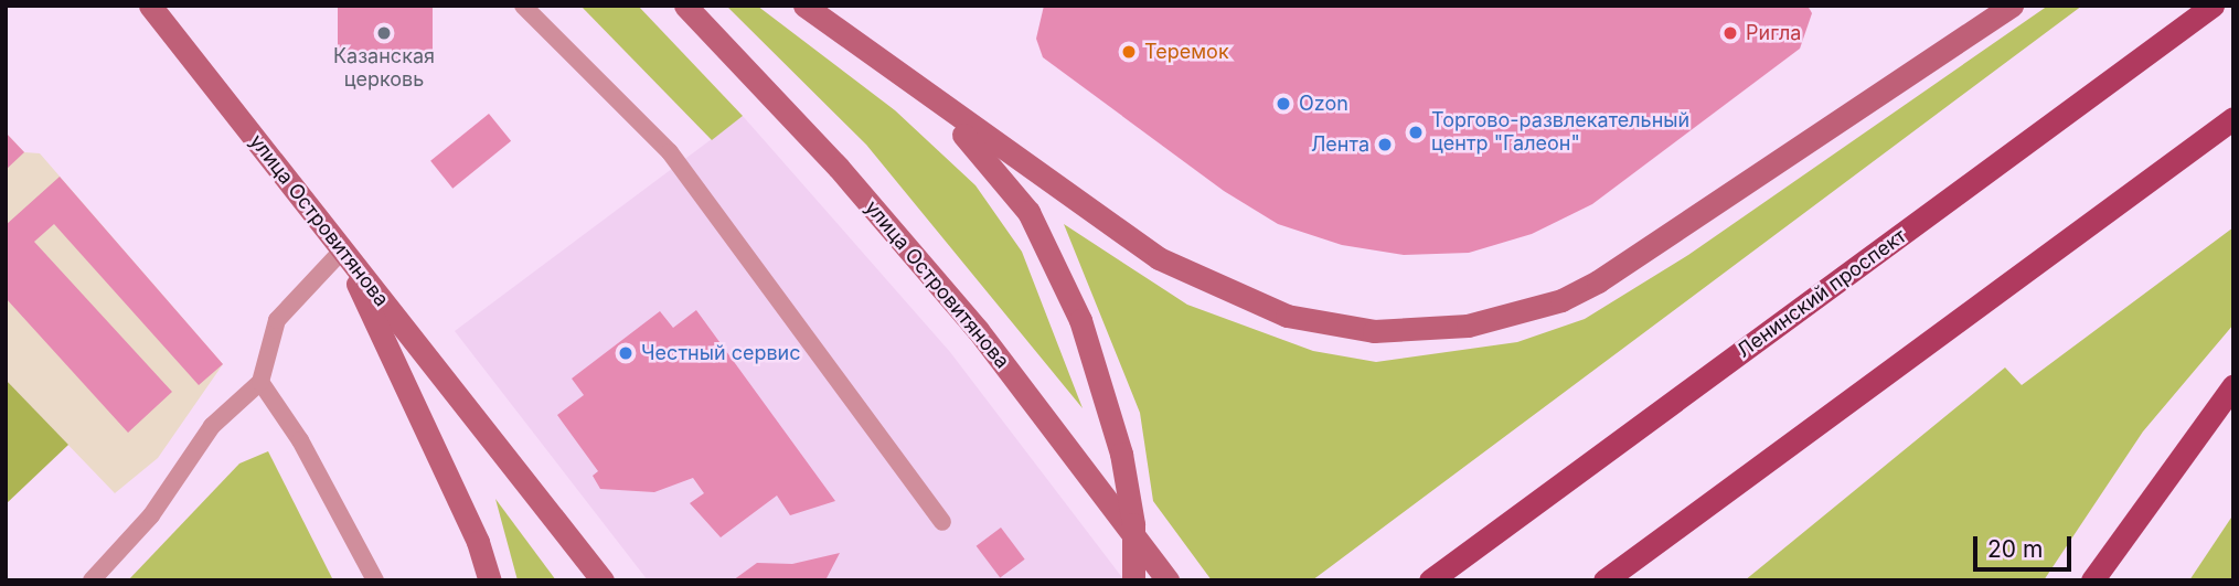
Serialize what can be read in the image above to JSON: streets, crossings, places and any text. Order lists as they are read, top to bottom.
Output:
{
  "streets": {
    "main road": ["улица Островитянова", "Ленинский проспект"]
  },
  "places": [
    "Казанская церковь",
    "Ригла",
    "Теремок",
    "Ozon",
    "Торгово-развлекательный центр \"Галеон\"",
    "Лента",
    "Честный сервис"
  ],
  "scale_bar": "20 m"
}
